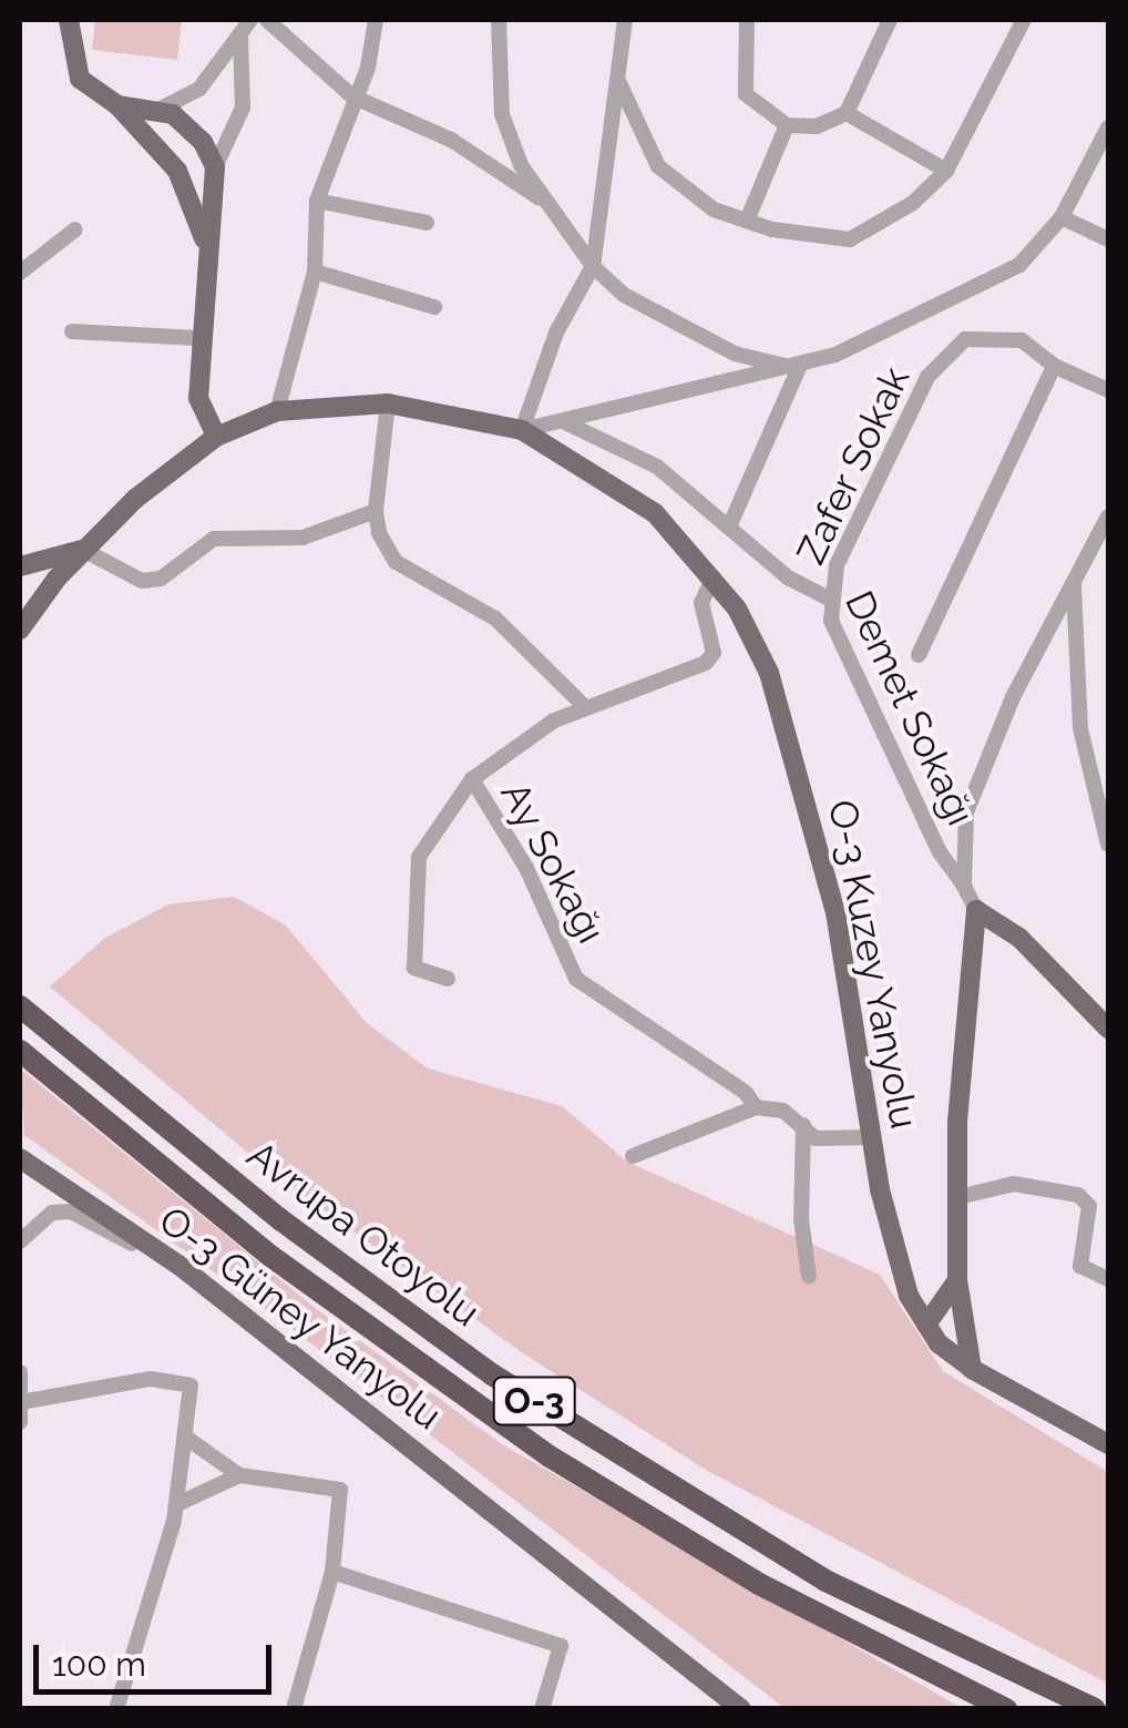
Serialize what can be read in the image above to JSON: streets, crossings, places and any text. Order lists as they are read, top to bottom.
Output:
{
  "streets": {
    "highway": ["Avrupa Otoyolu", "O-3"],
    "main road": ["O-3 Kuzey Yanyolu", "O-3 Güney Yanyolu"],
    "street": ["Zafer Sokak", "Demet Sokağı", "Ay Sokağı"]
  },
  "crossings": [
    ["Zafer Sokak", "Demet Sokağı"],
    ["Ay Sokağı", "O-3 Kuzey Yanyolu"]
  ],
  "scale_bar": "100 m"
}
